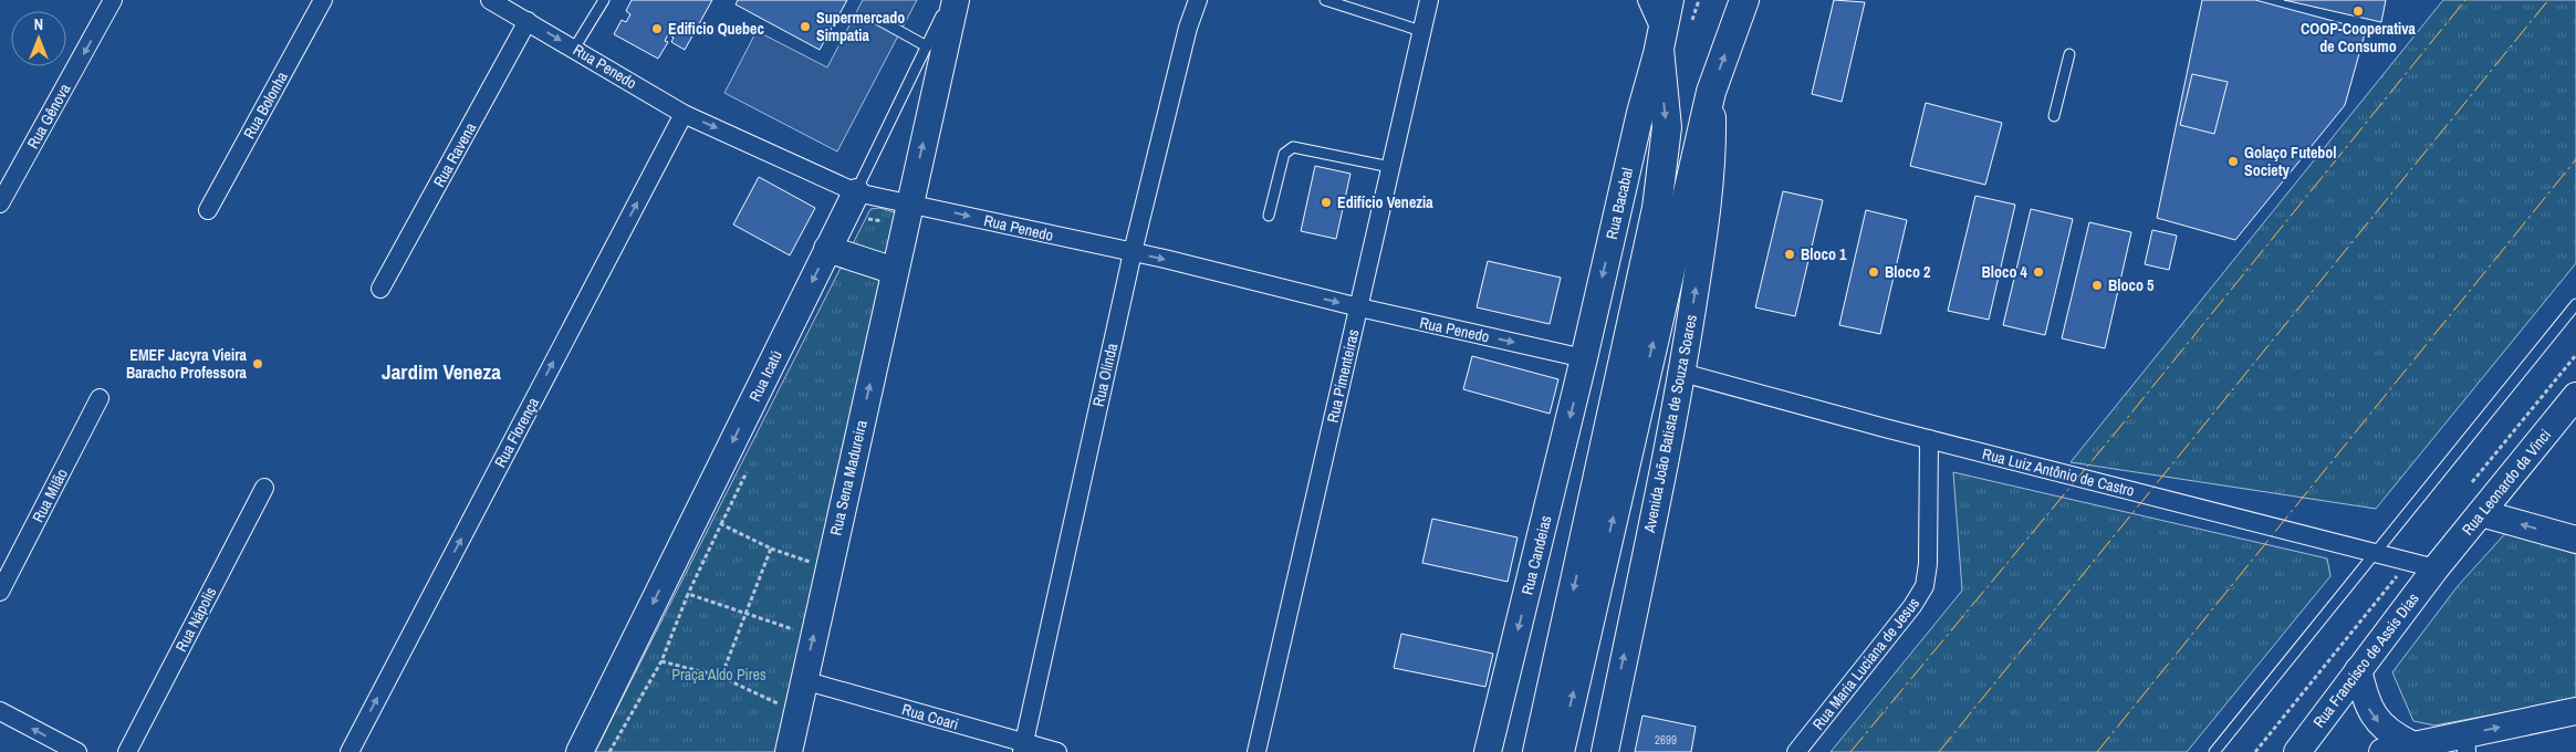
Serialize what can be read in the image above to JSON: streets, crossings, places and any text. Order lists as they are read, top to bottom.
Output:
{
  "streets": {
    "street": [
      "Rua Penedo",
      "Rua Bolonha",
      "Rua Gênova",
      "Rua Ravena",
      "Rua Bacabal",
      "Rua Olinda",
      "Rua Icatú",
      "Rua Pimenteiras",
      "Avenida João Batista de Souza Soares",
      "Rua Florença",
      "Rua Luiz Antônio de Castro",
      "Rua Sena Madureira",
      "Rua Leonardo da Vinci",
      "Rua Milão",
      "Rua Candeias",
      "Rua Nápolis",
      "Rua Francisco de Assis Dias",
      "Rua Maria Luciana de Jesus",
      "Rua Coari"
    ]
  },
  "crossings": [
    ["Rua Penedo", "Rua Ravena"],
    ["Rua Penedo", "Rua Bacabal"],
    ["Rua Penedo", "Rua Olinda"],
    ["Rua Penedo", "Rua Icatú"],
    ["Rua Penedo", "Rua Pimenteiras"],
    ["Rua Penedo", "Rua Florença"],
    ["Rua Penedo", "Rua Sena Madureira"],
    ["Rua Penedo", "Rua Candeias"],
    ["Rua Bacabal", "Rua Candeias"],
    ["Rua Olinda", "Rua Coari"],
    ["Avenida João Batista de Souza Soares", "Rua Luiz Antônio de Castro"],
    ["Rua Luiz Antônio de Castro", "Rua Leonardo da Vinci"],
    ["Rua Luiz Antônio de Castro", "Rua Francisco de Assis Dias"],
    ["Rua Luiz Antônio de Castro", "Rua Maria Luciana de Jesus"],
    ["Rua Sena Madureira", "Rua Coari"],
    ["Rua Leonardo da Vinci", "Rua Francisco de Assis Dias"]
  ],
  "one_way": [
    "Rua Penedo",
    "Rua Gênova",
    "Rua Bacabal",
    "Rua Icatú",
    "Avenida João Batista de Souza Soares",
    "Rua Florença",
    "Rua Sena Madureira",
    "Rua Candeias"
  ],
  "districts": ["Jardim Veneza"],
  "parks": ["Praça Aldo Pires"],
  "places": [
    "COOP-Cooperativa de Consumo",
    "Supermercado Simpatia",
    "Edificio Quebec",
    "Golaço Futebol Society",
    "Edifício Venezia",
    "Bloco 1",
    "Bloco 2",
    "Bloco 4",
    "Bloco 5",
    "EMEF Jacyra Vieira Baracho Professora"
  ],
  "house_numbers": ["2699"],
  "north": "top"
}
